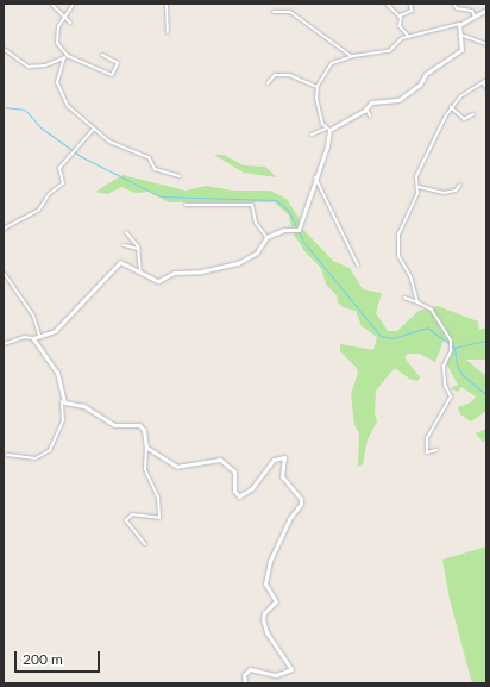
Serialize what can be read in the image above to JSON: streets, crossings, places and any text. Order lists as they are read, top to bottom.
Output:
{
  "scale_bar": "200 m"
}
